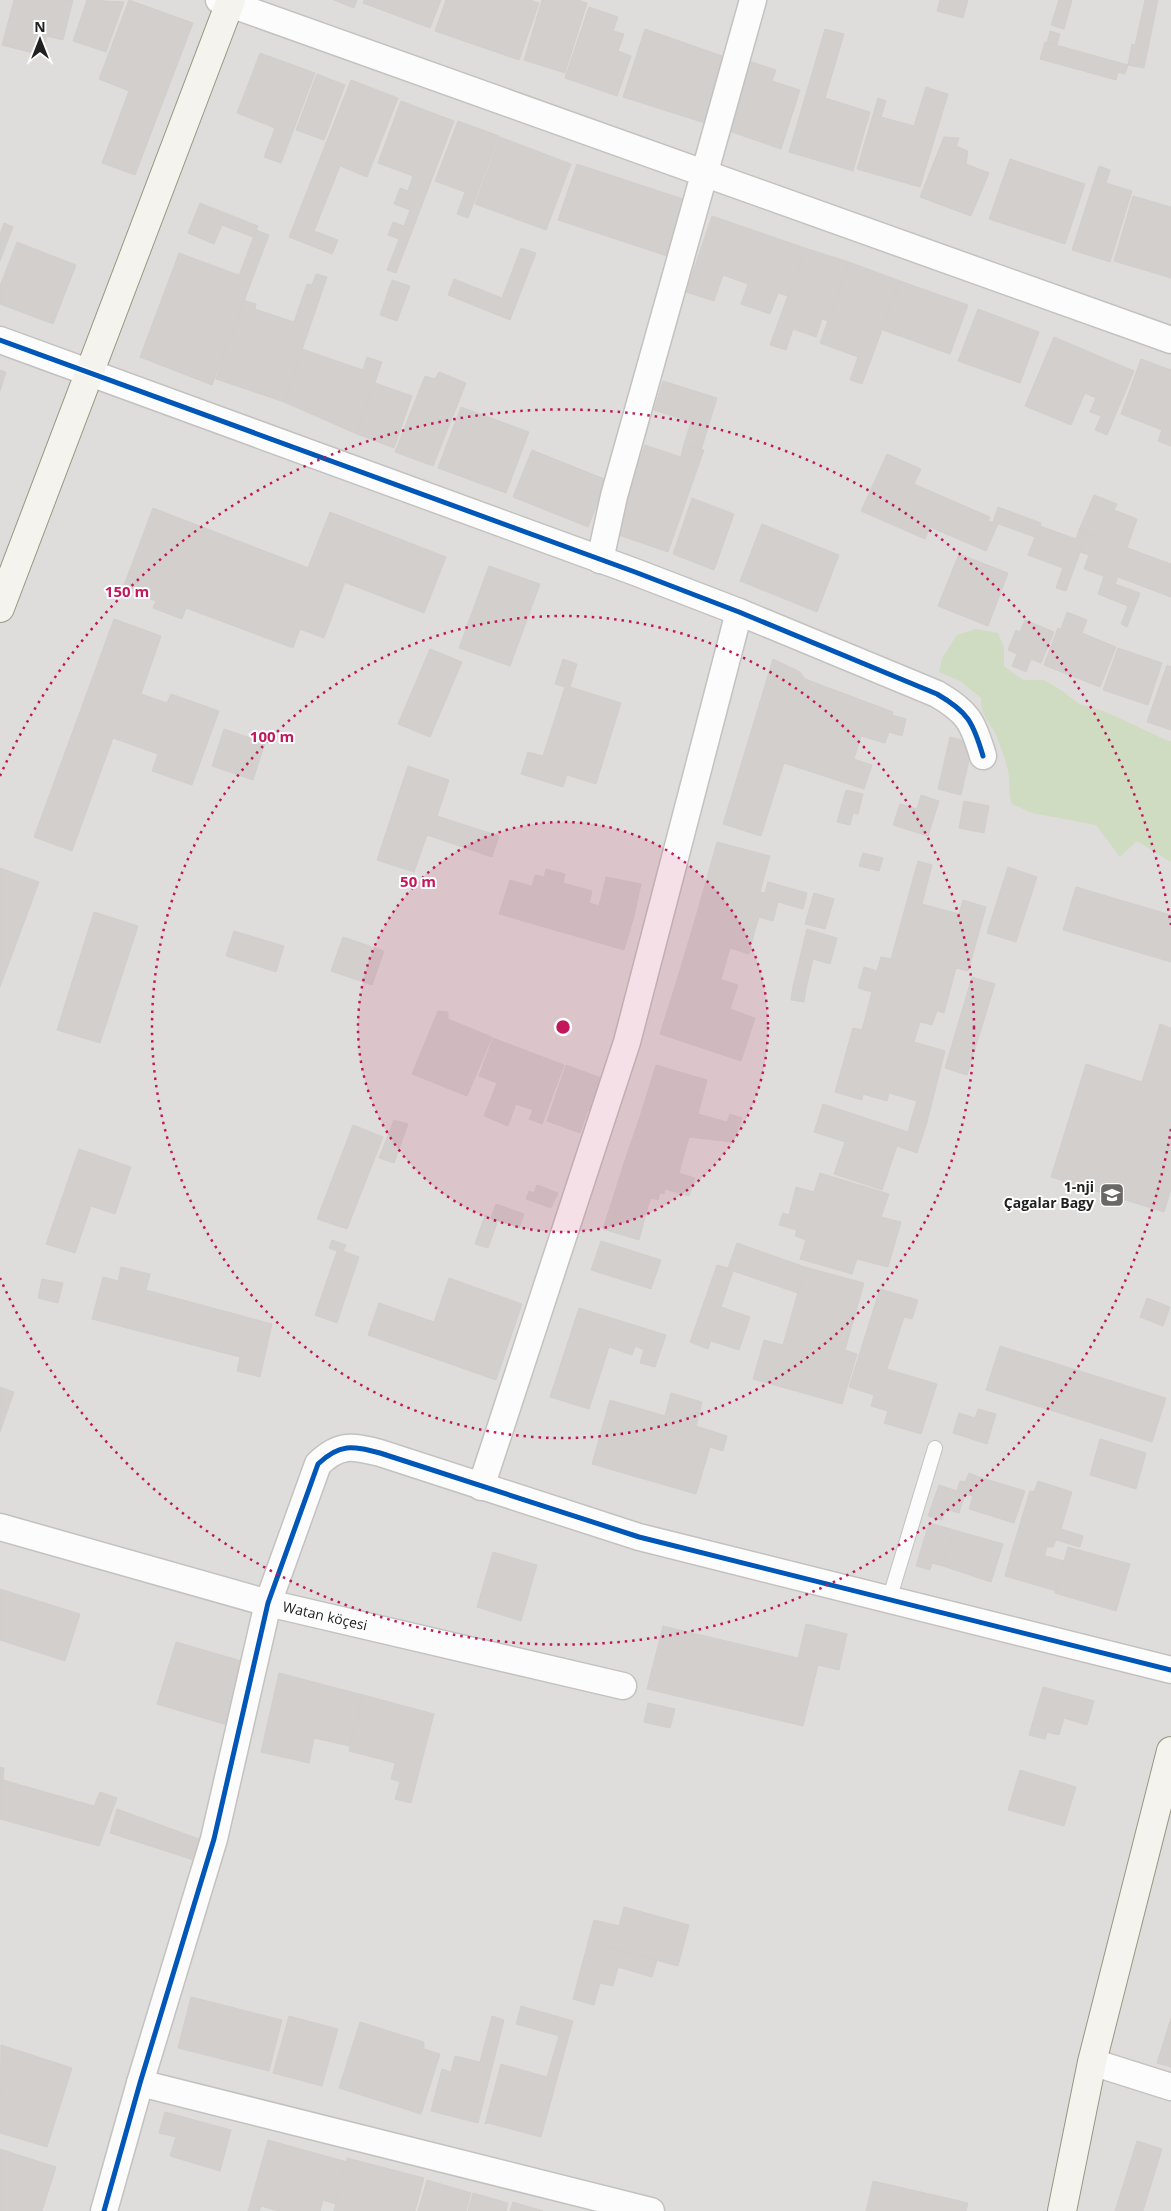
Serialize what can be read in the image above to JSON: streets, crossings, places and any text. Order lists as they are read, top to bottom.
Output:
{
  "streets": {
    "street": ["Watan köçesi"]
  },
  "places": {
    "school or university": ["1-nji Çagalar Bagy"]
  },
  "north": "top",
  "rings": ["150 m", "100 m", "50 m"]
}
